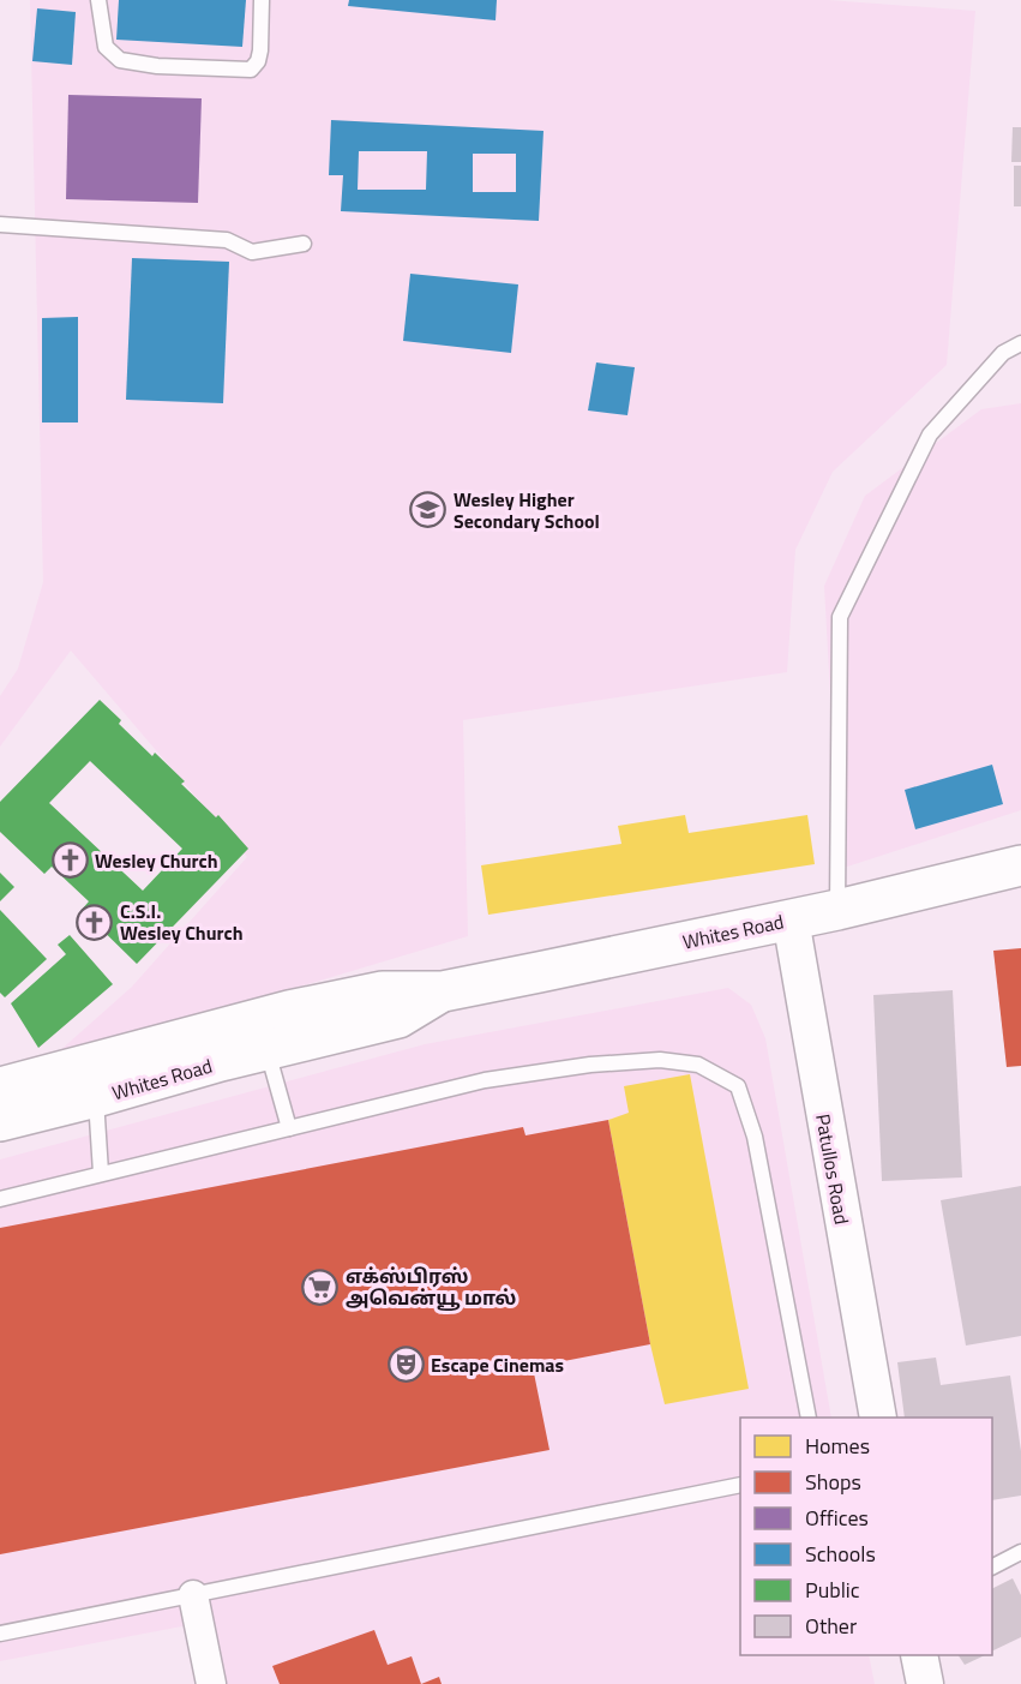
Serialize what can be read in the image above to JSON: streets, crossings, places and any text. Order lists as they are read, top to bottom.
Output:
{
  "streets": {
    "main road": ["Whites Road"],
    "street": ["Patullos Road"]
  },
  "crossings": [
    ["Whites Road", "Patullos Road"]
  ],
  "places": {
    "school or university": ["Wesley Higher Secondary School"],
    "church": ["Wesley Church", "C.S.I. Wesley Church"],
    "supermarket": ["எக்ஸ்பிரஸ் அவென்யூ மால்"],
    "theatre": ["Escape Cinemas"]
  },
  "legend": [
    "Homes",
    "Shops",
    "Offices",
    "Schools",
    "Public",
    "Other"
  ]
}
